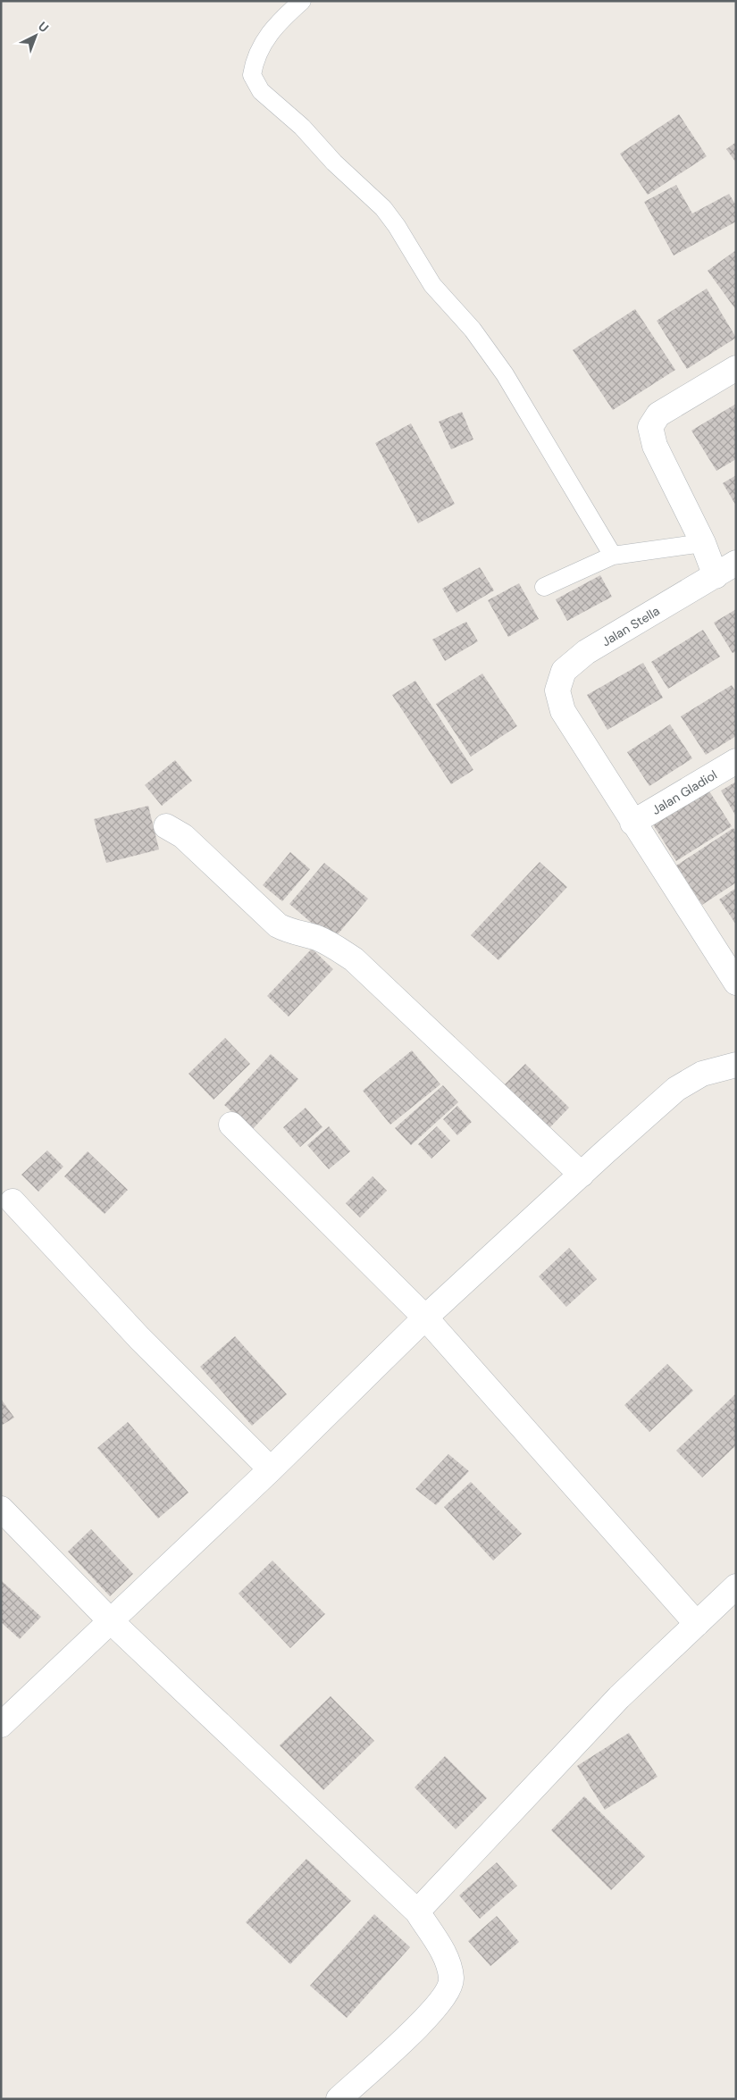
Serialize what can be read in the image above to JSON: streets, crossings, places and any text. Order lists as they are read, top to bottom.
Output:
{
  "streets": {
    "street": ["Jalan Stella", "Jalan Gladiol"]
  },
  "crossings": [
    ["Jalan Stella", "Jalan Gladiol"]
  ],
  "north": "top right"
}
